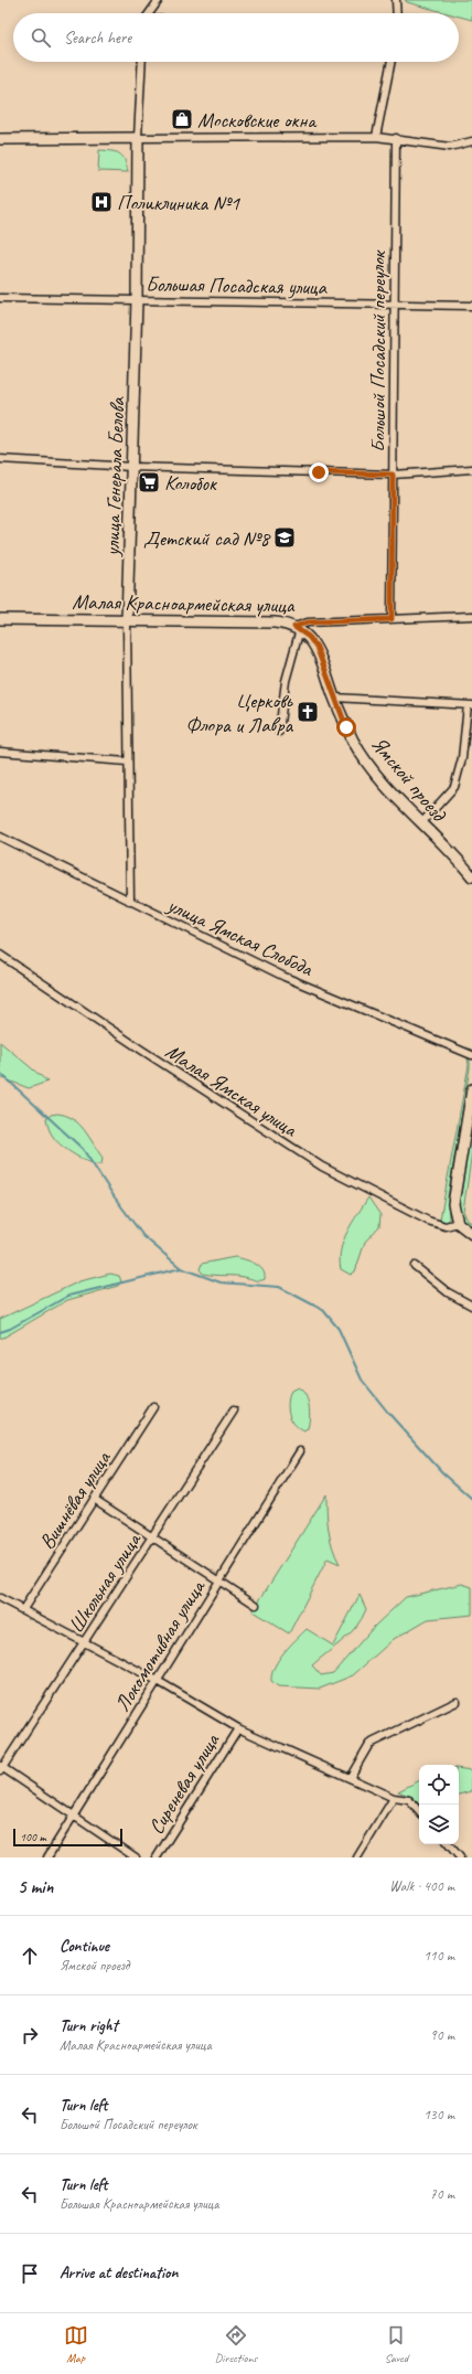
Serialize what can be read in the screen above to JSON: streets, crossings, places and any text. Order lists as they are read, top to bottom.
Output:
{
  "streets": {
    "main road": ["улица Генерала Белова", "Малая Красноармейская улица", "Ямской проезд"],
    "street": [
      "Большая Посадская улица",
      "Большой Посадский переулок",
      "улица Ямская Слобода",
      "Малая Ямская улица",
      "Вишнёвая улица",
      "Школьная улица",
      "Локомотивная улица",
      "Сиреневая улица"
    ]
  },
  "crossings": [
    ["Большая Посадская улица", "Большой Посадский переулок"],
    ["Большая Посадская улица", "улица Генерала Белова"],
    ["Большой Посадский переулок", "Малая Красноармейская улица"],
    ["улица Генерала Белова", "Малая Красноармейская улица"],
    ["улица Генерала Белова", "улица Ямская Слобода"],
    ["Малая Красноармейская улица", "Ямской проезд"]
  ],
  "places": {
    "shop": ["Московские окна"],
    "hospital": ["Поликлиника №1"],
    "supermarket": ["Колобок"],
    "school or university": ["Детский сад №8"],
    "church": ["Церковь Флора и Лавра"]
  },
  "scale_bar": "100 m",
  "page": {
    "search": "Search here",
    "scale": "100 m",
    "heading": ["5 min", "Walk · 400 m"],
    "list": [
      ["Continue", "Ямской проезд", "110 m"],
      ["Turn right", "Малая Красноармейская улица", "90 m"],
      ["Turn left", "Большой Посадский переулок", "130 m"],
      ["Turn left", "Большая Красноармейская улица", "70 m"],
      "Arrive at destination"
    ],
    "nav": ["Map", "Directions", "Saved"]
  }
}
